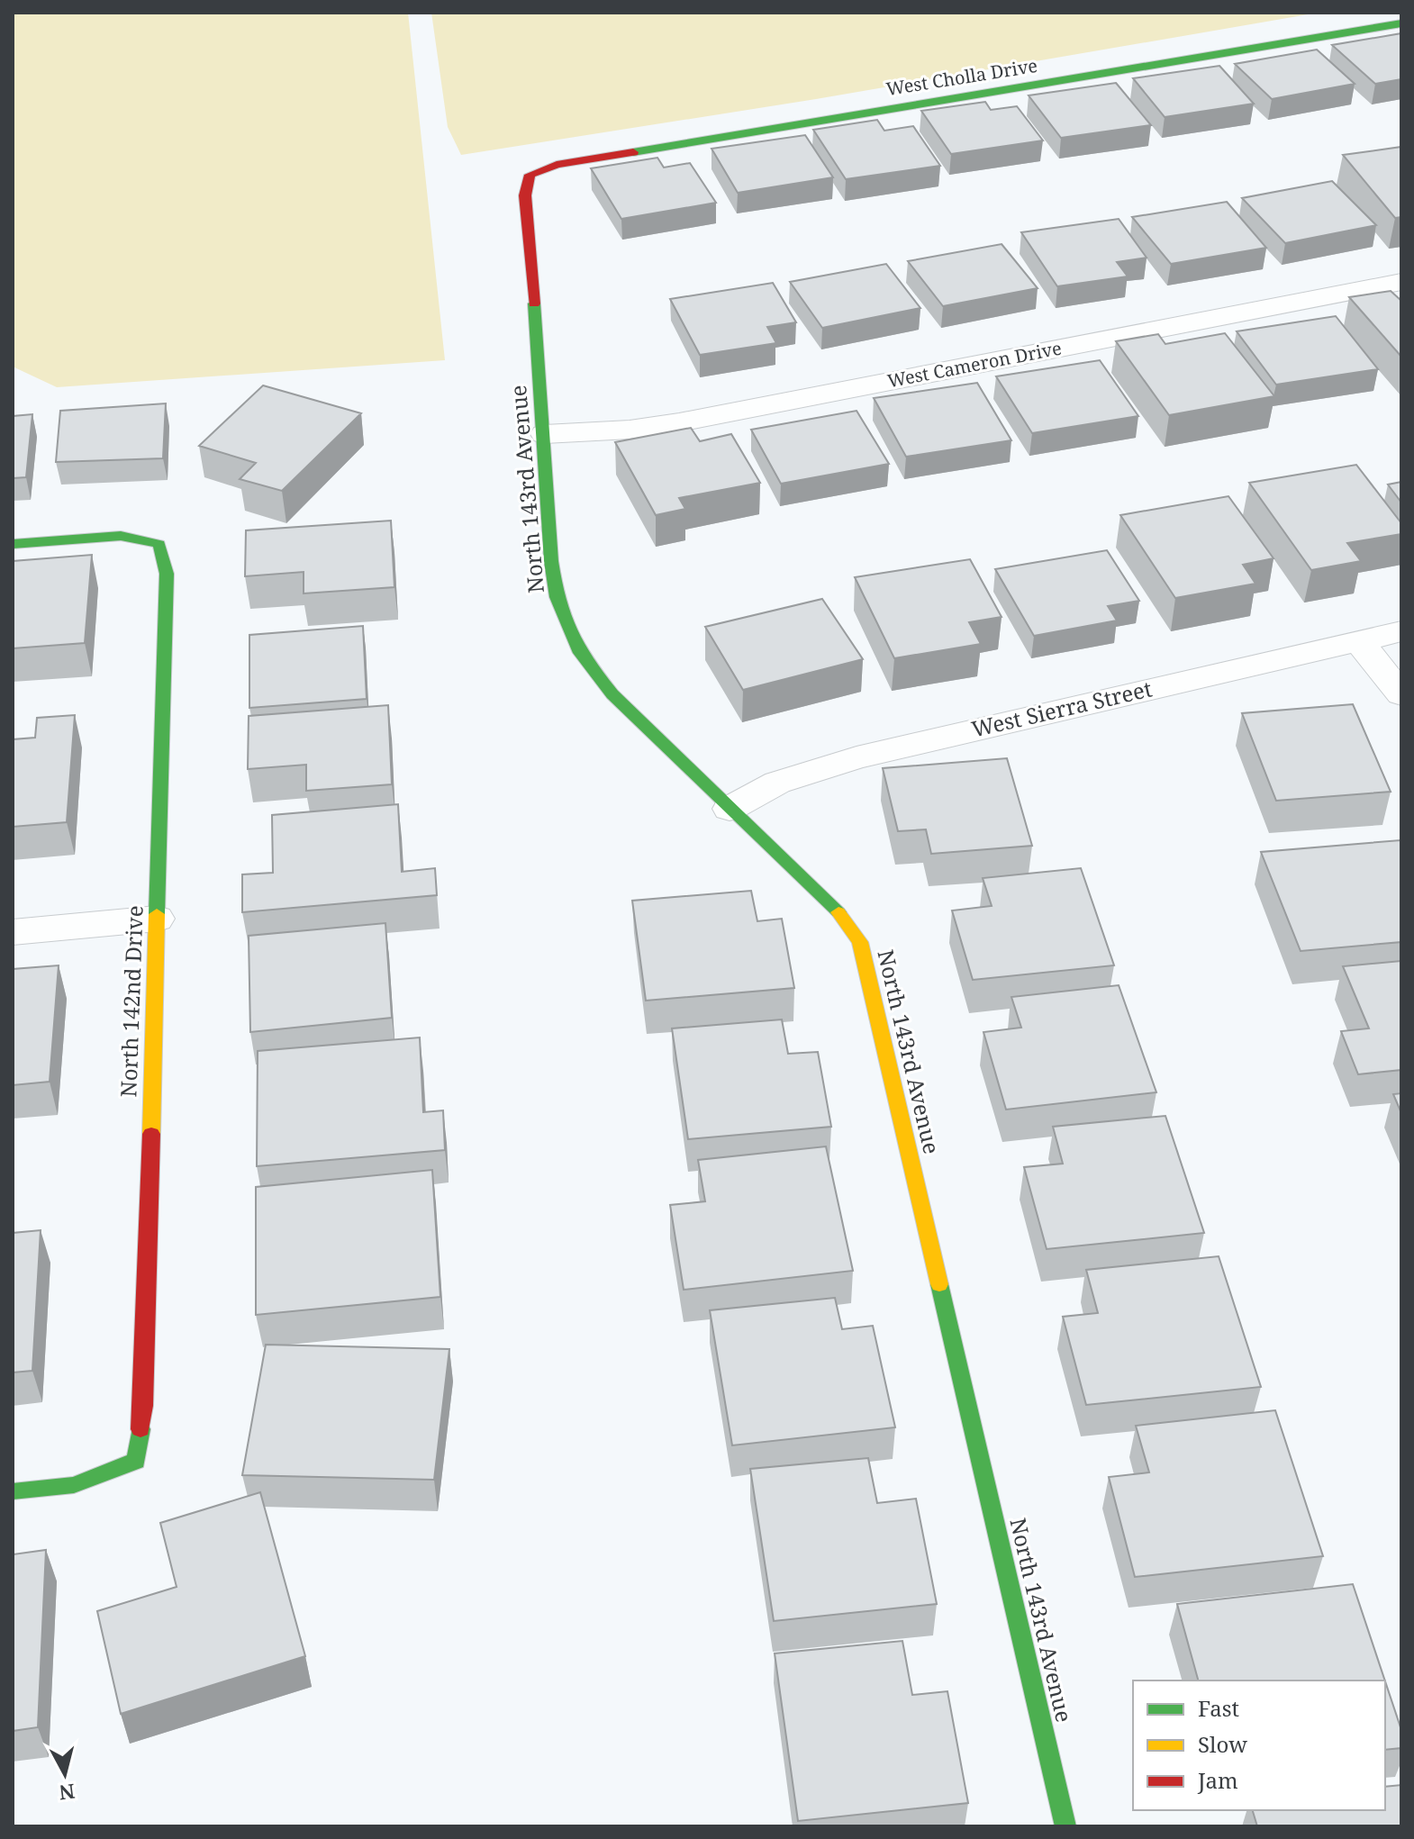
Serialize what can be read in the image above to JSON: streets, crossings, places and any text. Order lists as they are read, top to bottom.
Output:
{
  "streets": {
    "street": [
      "West Cholla Drive",
      "West Cameron Drive",
      "North 143rd Avenue",
      "West Sierra Street",
      "North 142nd Drive"
    ]
  },
  "crossings": [
    ["West Cholla Drive", "North 143rd Avenue"],
    ["West Cameron Drive", "North 143rd Avenue"],
    ["North 143rd Avenue", "West Sierra Street"]
  ],
  "legend": ["Fast", "Slow", "Jam"],
  "north": "bottom"
}
